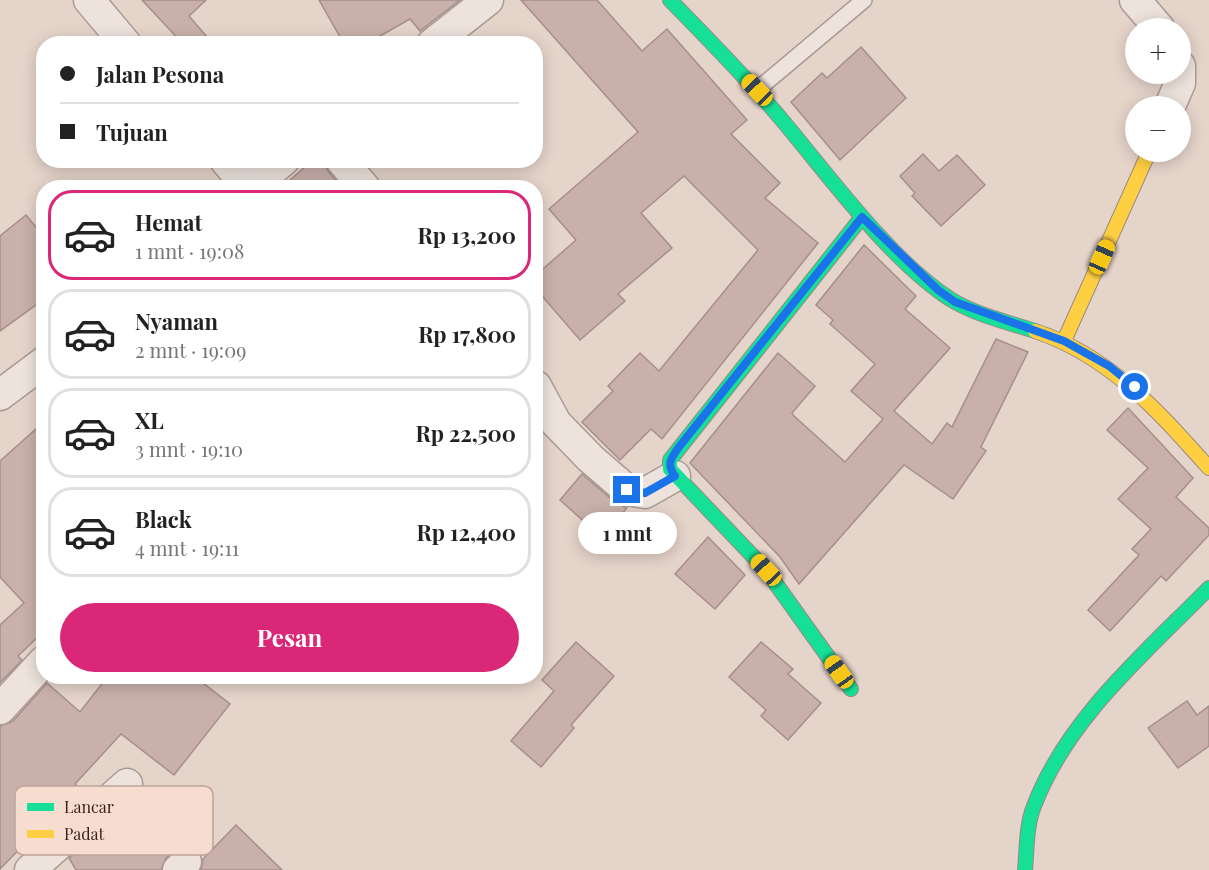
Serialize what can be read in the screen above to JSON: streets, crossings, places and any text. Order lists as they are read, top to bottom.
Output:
{
  "legend": ["Lancar", "Padat"],
  "page": {
    "map_buttons": ["+", "−"],
    "banner": ["Jalan Pesona", "Tujuan"],
    "list": [
      {
        "name": "Hemat",
        "note": "1 mnt · 19:08",
        "value": "Rp 13,200"
      },
      {
        "name": "Nyaman",
        "note": "2 mnt · 19:09",
        "value": "Rp 17,800"
      },
      {
        "name": "XL",
        "note": "3 mnt · 19:10",
        "value": "Rp 22,500"
      },
      {
        "name": "Black",
        "note": "4 mnt · 19:11",
        "value": "Rp 12,400"
      }
    ],
    "bubble": "1 mnt",
    "buttons": "Pesan"
  }
}
